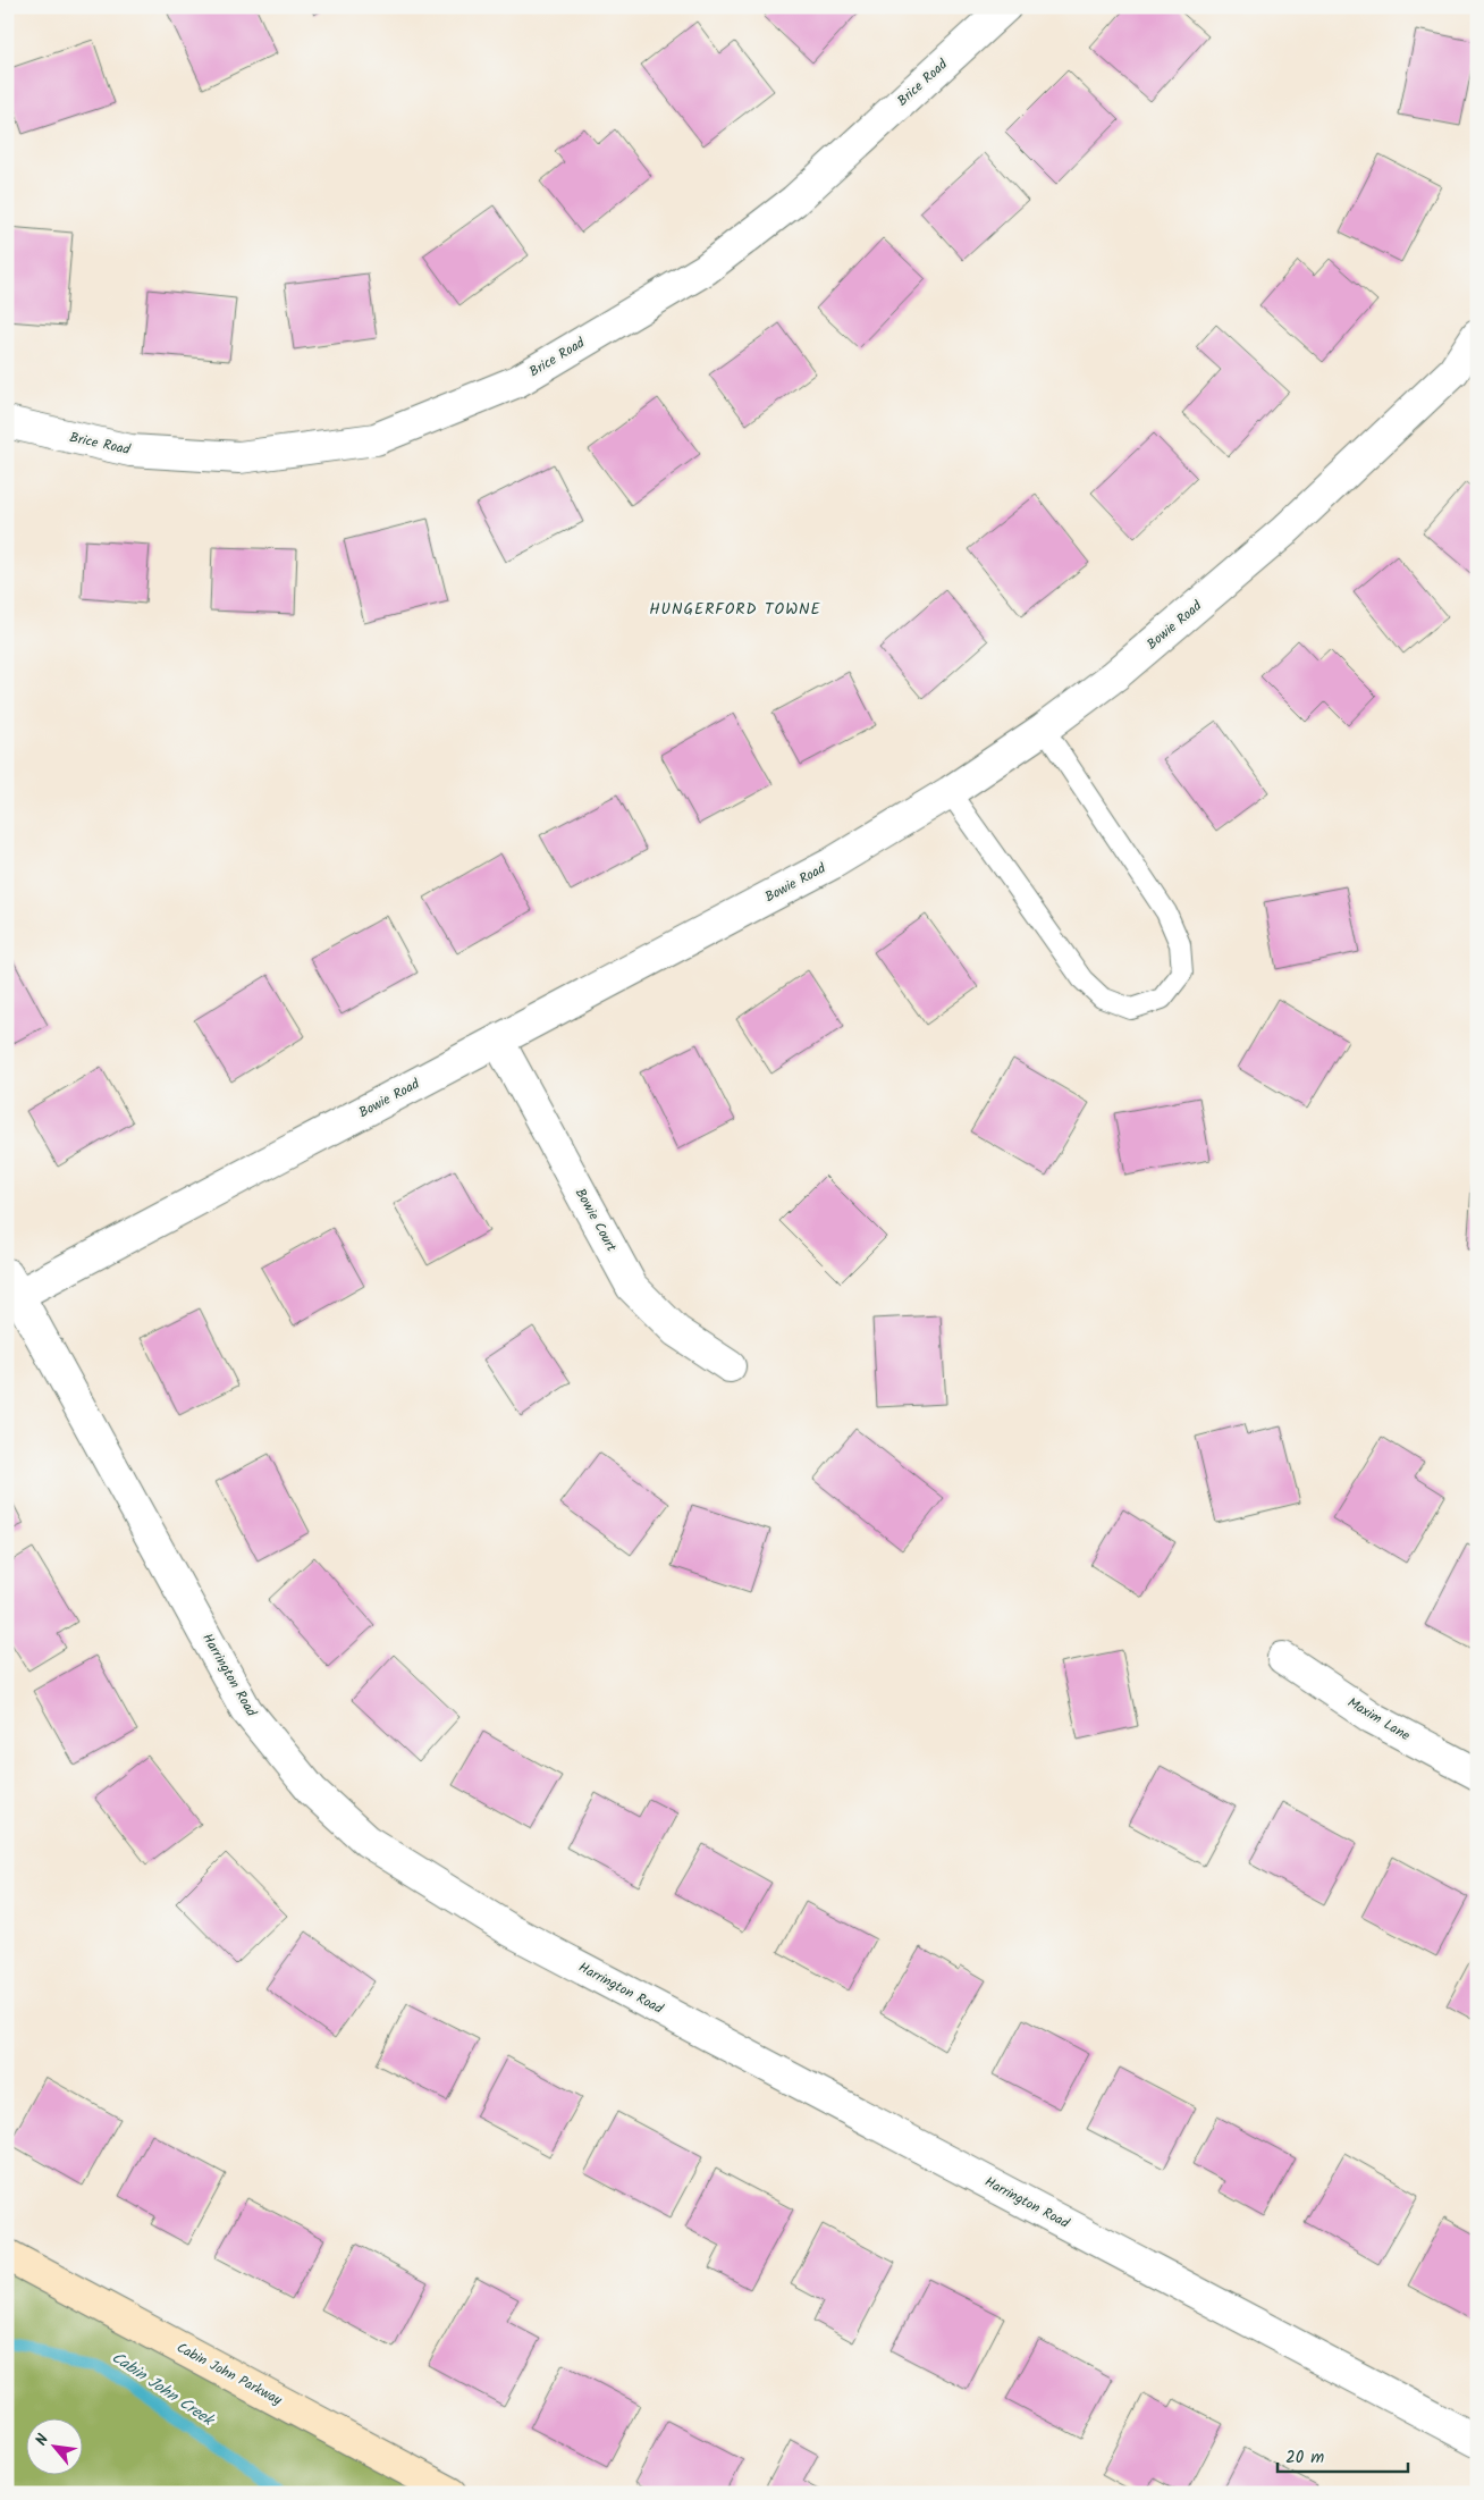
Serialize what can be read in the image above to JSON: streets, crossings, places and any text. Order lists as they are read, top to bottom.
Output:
{
  "streets": {
    "street": [
      "Brice Road",
      "Bowie Road",
      "Bowie Court",
      "Harrington Road",
      "Maxim Lane",
      "Cabin John Parkway"
    ]
  },
  "crossings": [
    ["Bowie Road", "Bowie Court"],
    ["Bowie Road", "Harrington Road"]
  ],
  "districts": ["HUNGERFORD TOWNE"],
  "water": ["Cabin John Creek"],
  "scale_bar": "20 m",
  "north": "top left"
}
